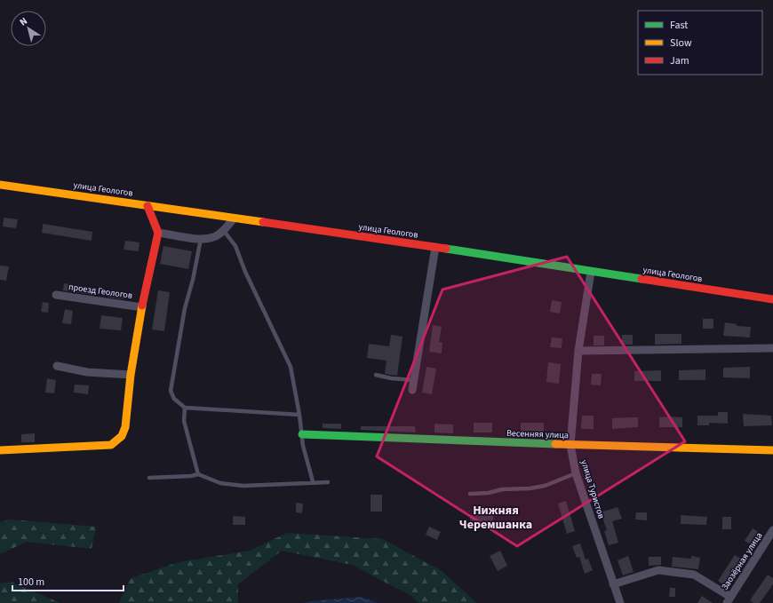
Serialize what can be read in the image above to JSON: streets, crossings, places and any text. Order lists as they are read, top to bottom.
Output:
{
  "streets": {
    "street": [
      "улица Геологов",
      "проезд Геологов",
      "Весенняя улица",
      "улица Туристов",
      "Заозёрная улица"
    ]
  },
  "crossings": [
    ["улица Геологов", "улица Туристов"],
    ["Весенняя улица", "улица Туристов"]
  ],
  "districts": ["Нижняя Черемшанка"],
  "legend": ["Fast", "Slow", "Jam"],
  "scale_bar": "100 m",
  "north": "top left"
}
